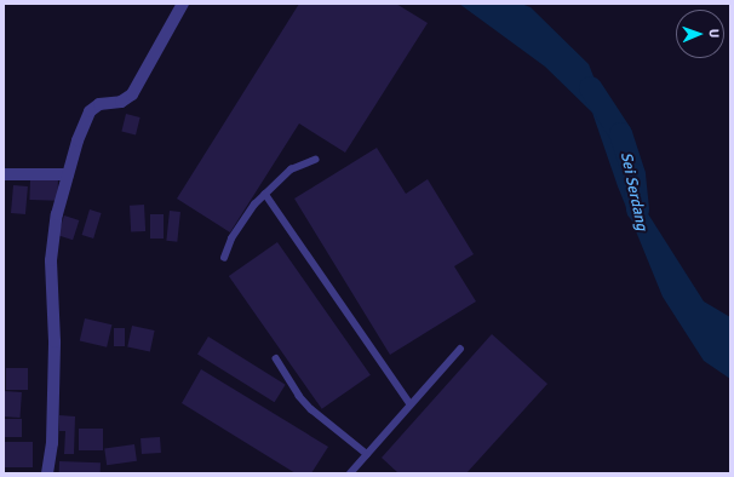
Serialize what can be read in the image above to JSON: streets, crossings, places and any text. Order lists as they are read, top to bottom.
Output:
{
  "water": ["Sei Serdang"],
  "north": "right"
}
